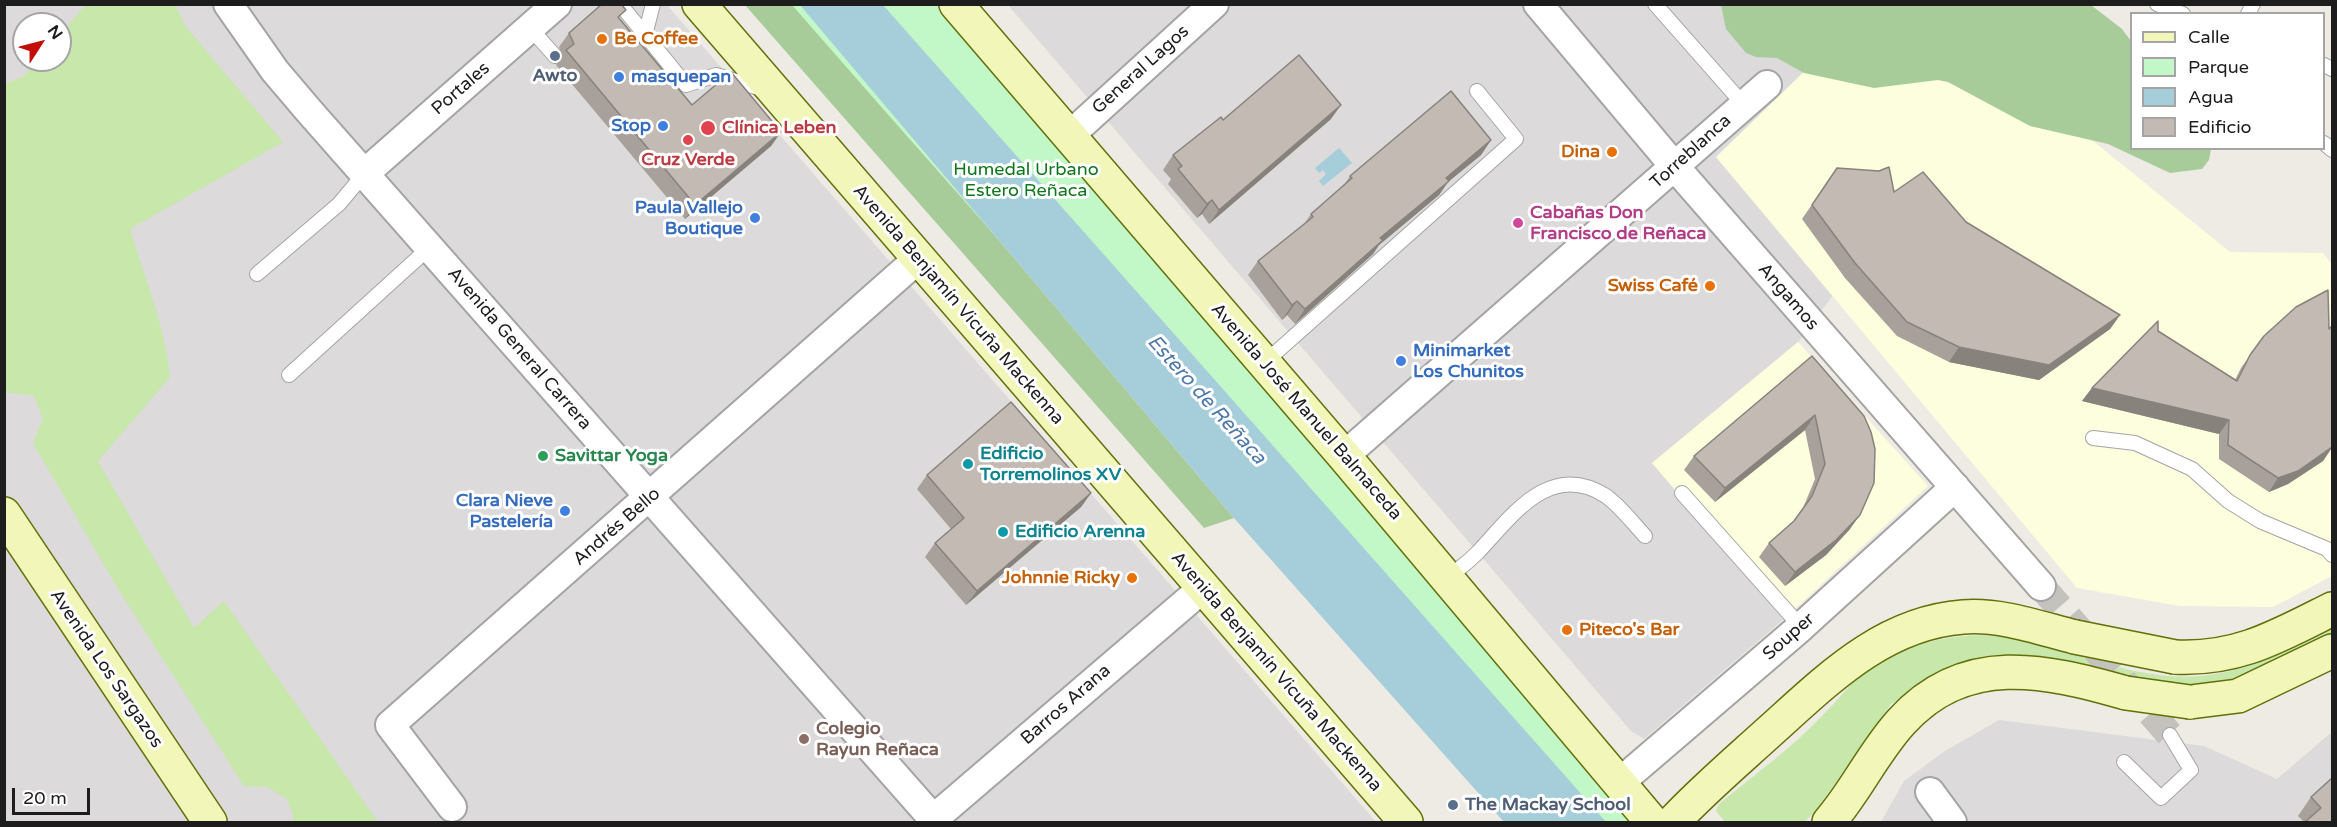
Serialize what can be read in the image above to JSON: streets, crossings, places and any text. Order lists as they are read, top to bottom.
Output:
{
  "streets": {
    "main road": ["Avenida Benjamín Vicuña Mackenna", "Avenida José Manuel Balmaceda", "Avenida Los Sargazos"],
    "street": [
      "General Lagos",
      "Portales",
      "Torreblanca",
      "Angamos",
      "Avenida General Carrera",
      "Andrés Bello",
      "Souper",
      "Barros Arana"
    ]
  },
  "crossings": [
    ["General Lagos", "Avenida José Manuel Balmaceda"],
    ["Portales", "Avenida General Carrera"],
    ["Torreblanca", "Angamos"],
    ["Torreblanca", "Avenida José Manuel Balmaceda"],
    ["Angamos", "Souper"],
    ["Avenida Benjamín Vicuña Mackenna", "Andrés Bello"],
    ["Avenida Benjamín Vicuña Mackenna", "Barros Arana"],
    ["Avenida General Carrera", "Andrés Bello"],
    ["Avenida General Carrera", "Barros Arana"],
    ["Avenida José Manuel Balmaceda", "Souper"]
  ],
  "water": ["Estero de Reñaca"],
  "parks": ["Humedal Urbano Estero Reñaca"],
  "places": [
    "Be Coffee",
    "Awto",
    "masquepan",
    "Stop",
    "Clínica Leben",
    "Cruz Verde",
    "Dina",
    "Paula Vallejo Boutique",
    "Cabañas Don Francisco de Reñaca",
    "Swiss Café",
    "Minimarket Los Chunitos",
    "Savittar Yoga",
    "Edificio Torremolinos XV",
    "Clara Nieve Pastelería",
    "Edificio Arenna",
    "Johnnie Ricky",
    "Piteco's Bar",
    "Colegio Rayun Reñaca",
    "The Mackay School"
  ],
  "legend": [
    "Calle",
    "Parque",
    "Agua",
    "Edificio"
  ],
  "scale_bar": "20 m",
  "north": "top right"
}
